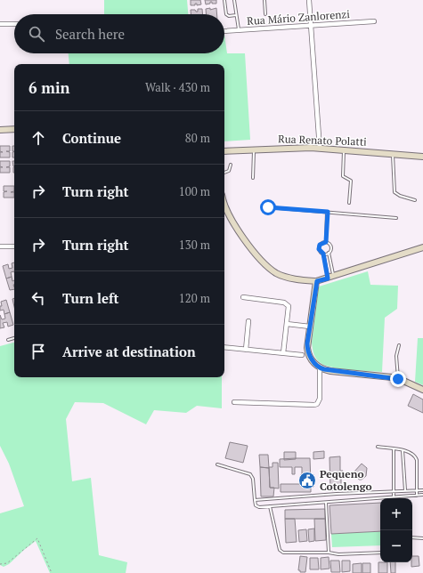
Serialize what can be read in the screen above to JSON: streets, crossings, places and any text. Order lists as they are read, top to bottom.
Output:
{
  "streets": {
    "main road": ["Rua Renato Polatti"],
    "street": ["Rua Mário Zanlorenzi"]
  },
  "places": {
    "public building": ["Pequeno Cotolengo"]
  },
  "page": {
    "search": "Search here",
    "heading": ["6 min", "Walk · 430 m"],
    "list": [
      ["Continue", "80 m"],
      ["Turn right", "100 m"],
      ["Turn right", "130 m"],
      ["Turn left", "120 m"],
      "Arrive at destination"
    ],
    "map_buttons": ["+", "−"]
  }
}
